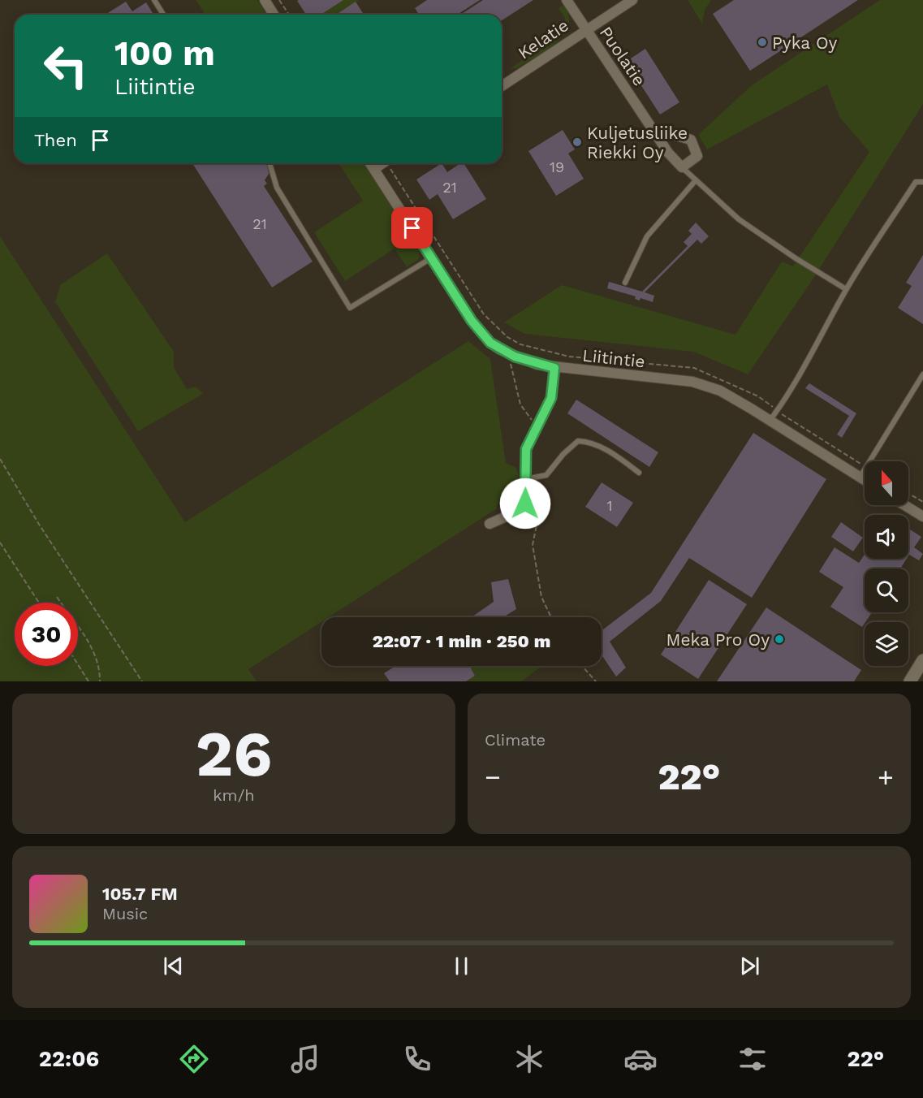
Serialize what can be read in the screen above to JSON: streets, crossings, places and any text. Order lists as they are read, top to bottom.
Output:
{
  "streets": {
    "street": ["Kelatie", "Puolatie", "Liitintie"]
  },
  "crossings": [
    ["Kelatie", "Puolatie"]
  ],
  "places": ["Pyka Oy", "Kuljetusliike Riekki Oy", "Meka Pro Oy"],
  "house_numbers": [
    "19",
    "21",
    "21",
    "1"
  ],
  "north": "top",
  "page": {
    "turn": ["100 m", "Liitintie"],
    "then": "Then",
    "limit": "30",
    "trip": "22:07 · 1 min · 250 m",
    "tile": [
      ["26", "km/h"],
      "Climate"
    ],
    "heat": ["−", "22°", "+"],
    "song": ["105.7 FM", "Music"],
    "tabs": ["22:06", "22°"]
  }
}
